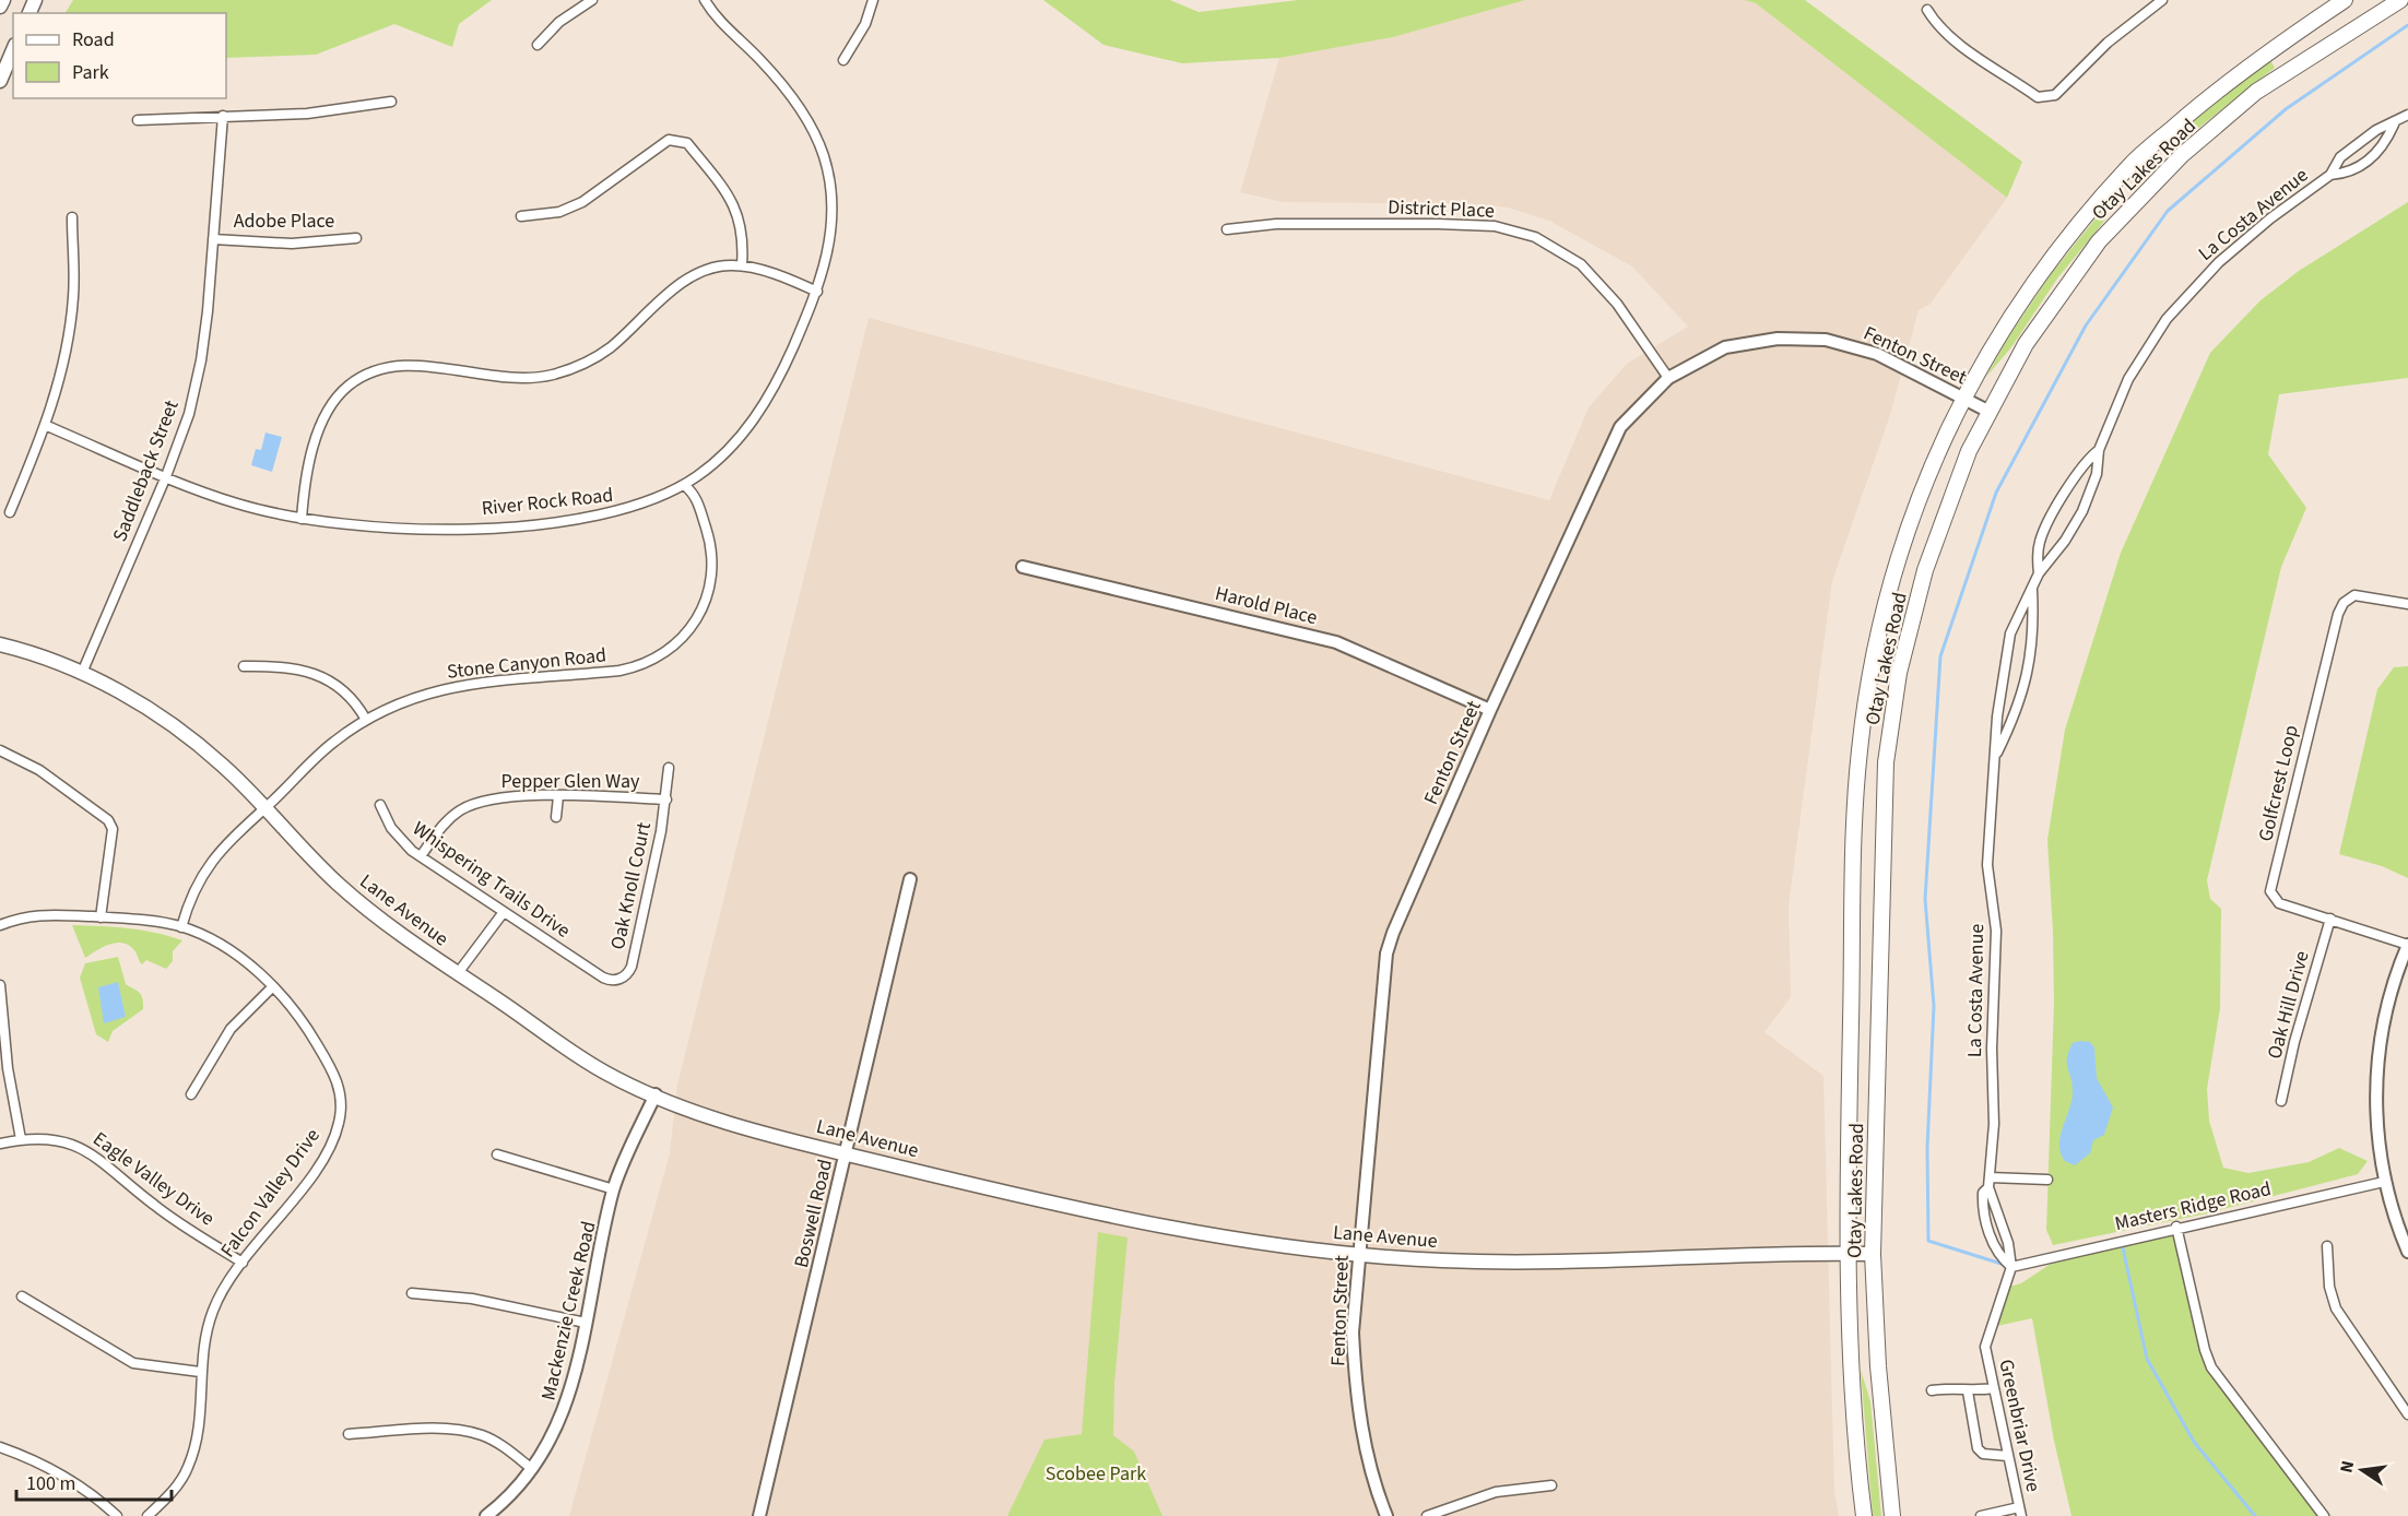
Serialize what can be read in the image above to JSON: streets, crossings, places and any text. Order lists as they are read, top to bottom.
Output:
{
  "streets": {
    "main road": ["Otay Lakes Road", "Lane Avenue"],
    "street": [
      "District Place",
      "La Costa Avenue",
      "Adobe Place",
      "Fenton Street",
      "Saddleback Street",
      "River Rock Road",
      "Harold Place",
      "Stone Canyon Road",
      "Pepper Glen Way",
      "Golfcrest Loop",
      "Whispering Trails Drive",
      "Oak Knoll Court",
      "Oak Hill Drive",
      "Eagle Valley Drive",
      "Falcon Valley Drive",
      "Masters Ridge Road",
      "Boswell Road",
      "Mackenzie Creek Road",
      "Greenbriar Drive"
    ]
  },
  "crossings": [
    ["Otay Lakes Road", "Fenton Street"],
    ["Otay Lakes Road", "Lane Avenue"],
    ["District Place", "Fenton Street"],
    ["La Costa Avenue", "Masters Ridge Road"],
    ["La Costa Avenue", "Greenbriar Drive"],
    ["Adobe Place", "Saddleback Street"],
    ["Fenton Street", "Harold Place"],
    ["Fenton Street", "Lane Avenue"],
    ["Saddleback Street", "River Rock Road"],
    ["Saddleback Street", "Lane Avenue"],
    ["River Rock Road", "Stone Canyon Road"],
    ["Stone Canyon Road", "Lane Avenue"],
    ["Stone Canyon Road", "Falcon Valley Drive"],
    ["Pepper Glen Way", "Whispering Trails Drive"],
    ["Pepper Glen Way", "Oak Knoll Court"],
    ["Golfcrest Loop", "Oak Hill Drive"],
    ["Whispering Trails Drive", "Oak Knoll Court"],
    ["Lane Avenue", "Boswell Road"],
    ["Lane Avenue", "Mackenzie Creek Road"],
    ["Eagle Valley Drive", "Falcon Valley Drive"],
    ["Masters Ridge Road", "Greenbriar Drive"]
  ],
  "parks": ["Scobee Park"],
  "legend": ["Road", "Park"],
  "scale_bar": "100 m",
  "north": "left"
}
